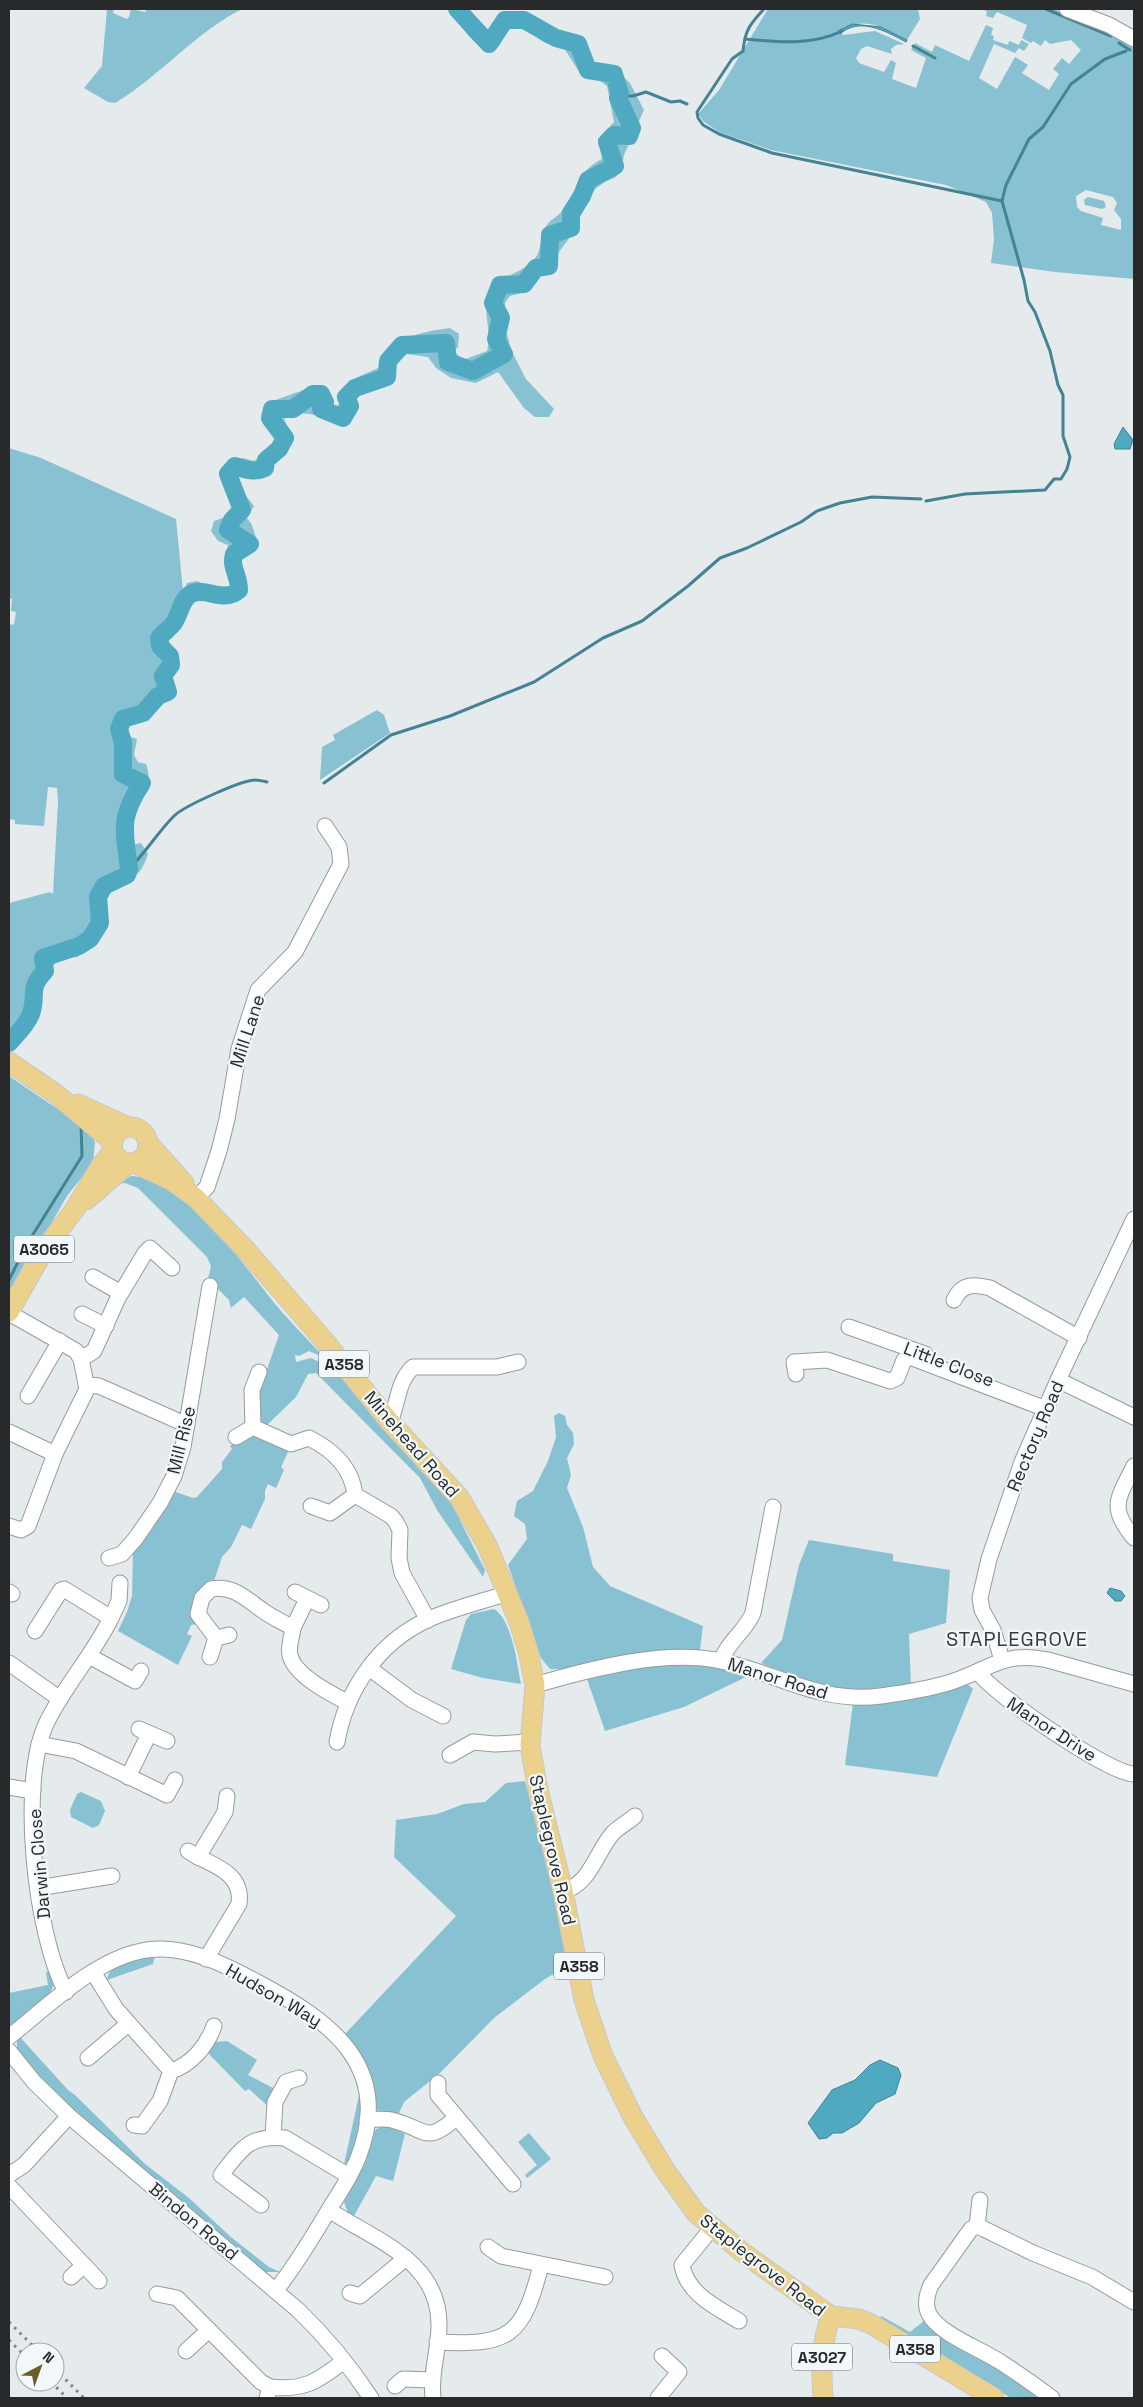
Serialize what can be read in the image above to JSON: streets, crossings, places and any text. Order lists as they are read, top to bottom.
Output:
{
  "streets": {
    "main road": [
      "A3065",
      "A358",
      "Minehead Road",
      "Staplegrove Road",
      "A3027"
    ],
    "street": [
      "Mill Lane",
      "Little Close",
      "Rectory Road",
      "Mill Rise",
      "Manor Road",
      "Manor Drive",
      "Darwin Close",
      "Hudson Way",
      "Bindon Road"
    ]
  },
  "crossings": [
    ["Mill Lane", "Minehead Road"],
    ["A3065", "A358"],
    ["A3065", "Minehead Road"],
    ["A358", "Minehead Road"],
    ["A358", "Staplegrove Road"],
    ["Little Close", "Rectory Road"],
    ["Rectory Road", "Manor Road"],
    ["Minehead Road", "Manor Road"],
    ["Minehead Road", "Staplegrove Road"],
    ["Manor Road", "Manor Drive"],
    ["Manor Road", "Staplegrove Road"],
    ["Darwin Close", "Hudson Way"],
    ["Hudson Way", "Bindon Road"]
  ],
  "districts": ["STAPLEGROVE"],
  "north": "top right"
}
